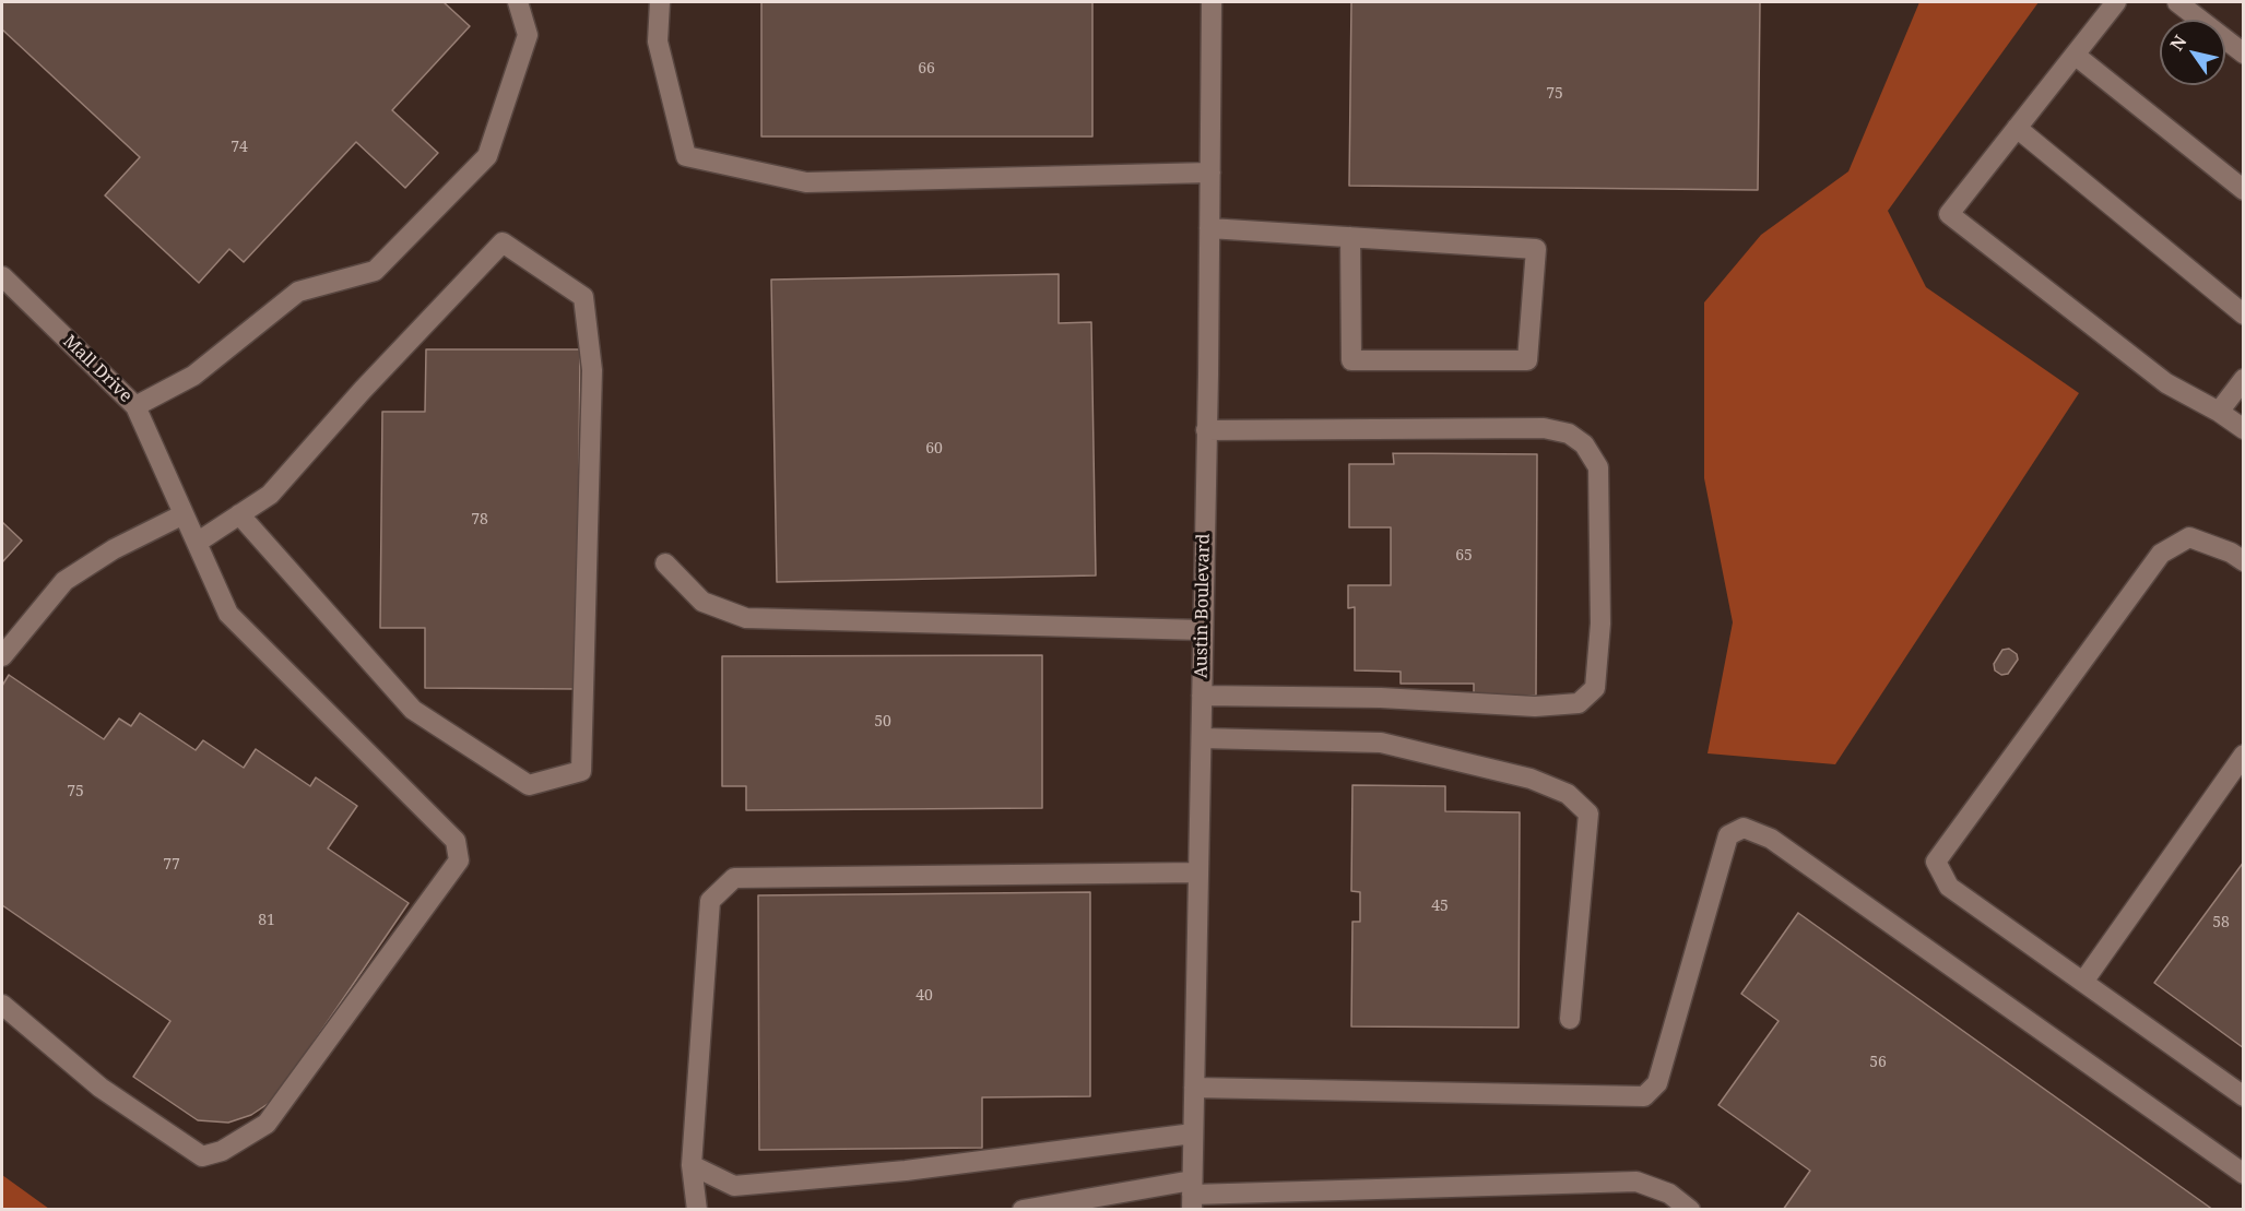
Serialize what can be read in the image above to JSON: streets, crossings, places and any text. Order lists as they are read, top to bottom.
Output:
{
  "streets": {
    "street": ["Mall Drive", "Austin Boulevard"]
  },
  "house_numbers": [
    "66",
    "75",
    "74",
    "60",
    "78",
    "65",
    "50",
    "75",
    "77",
    "45",
    "81",
    "58",
    "40",
    "56"
  ],
  "north": "top left"
}
